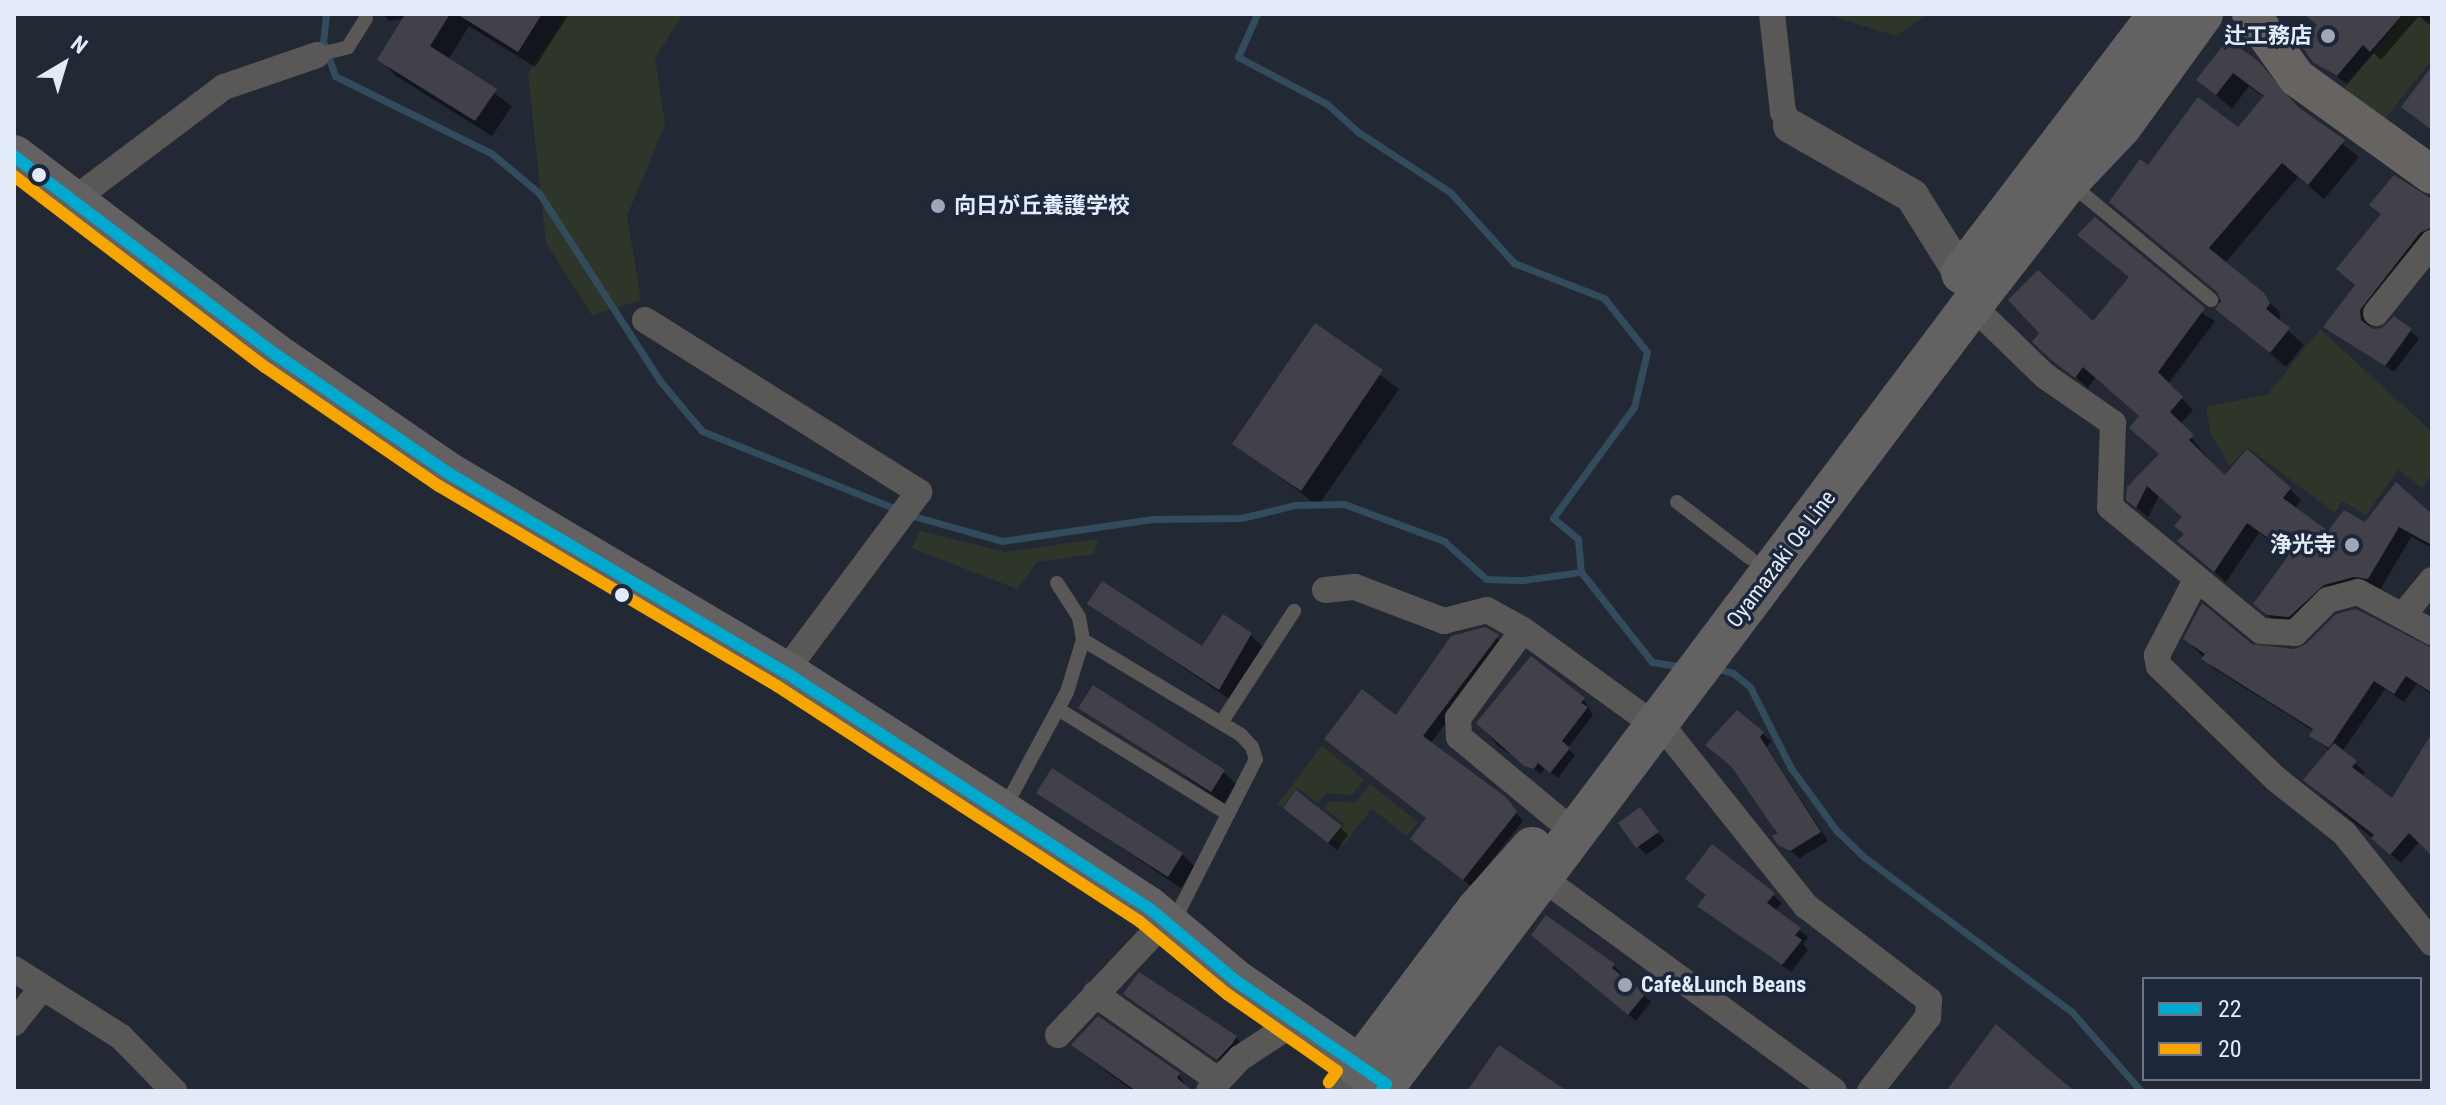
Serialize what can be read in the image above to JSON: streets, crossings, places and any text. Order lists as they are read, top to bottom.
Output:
{
  "streets": {
    "main road": ["Oyamazaki Oe Line"]
  },
  "places": [
    "辻工務店",
    "向日が丘養護学校",
    "浄光寺",
    "Cafe&Lunch Beans"
  ],
  "lines": ["transit line 22", "transit line 20"],
  "legend": ["22", "20"],
  "north": "top right"
}
